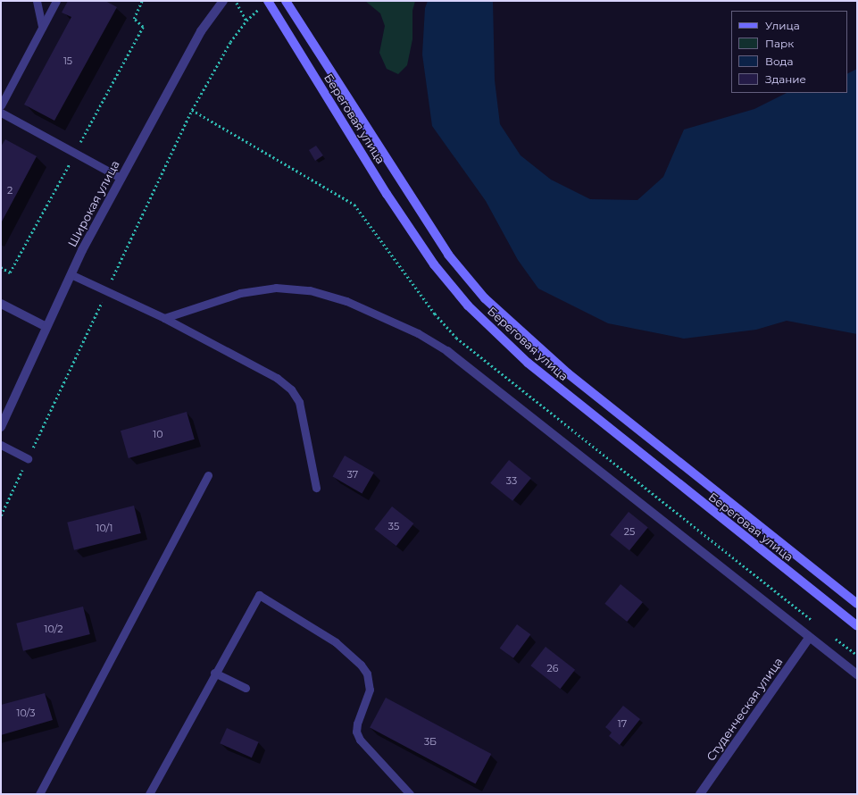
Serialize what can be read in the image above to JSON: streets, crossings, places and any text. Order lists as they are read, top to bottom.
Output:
{
  "streets": {
    "main road": ["Береговая улица"],
    "street": ["Широкая улица", "Студенческая улица"]
  },
  "house_numbers": [
    "15",
    "2",
    "10",
    "37",
    "33",
    "35",
    "10/1",
    "25",
    "10/2",
    "26",
    "10/3",
    "17",
    "3Б"
  ],
  "legend": [
    "Улица",
    "Парк",
    "Вода",
    "Здание"
  ]
}
